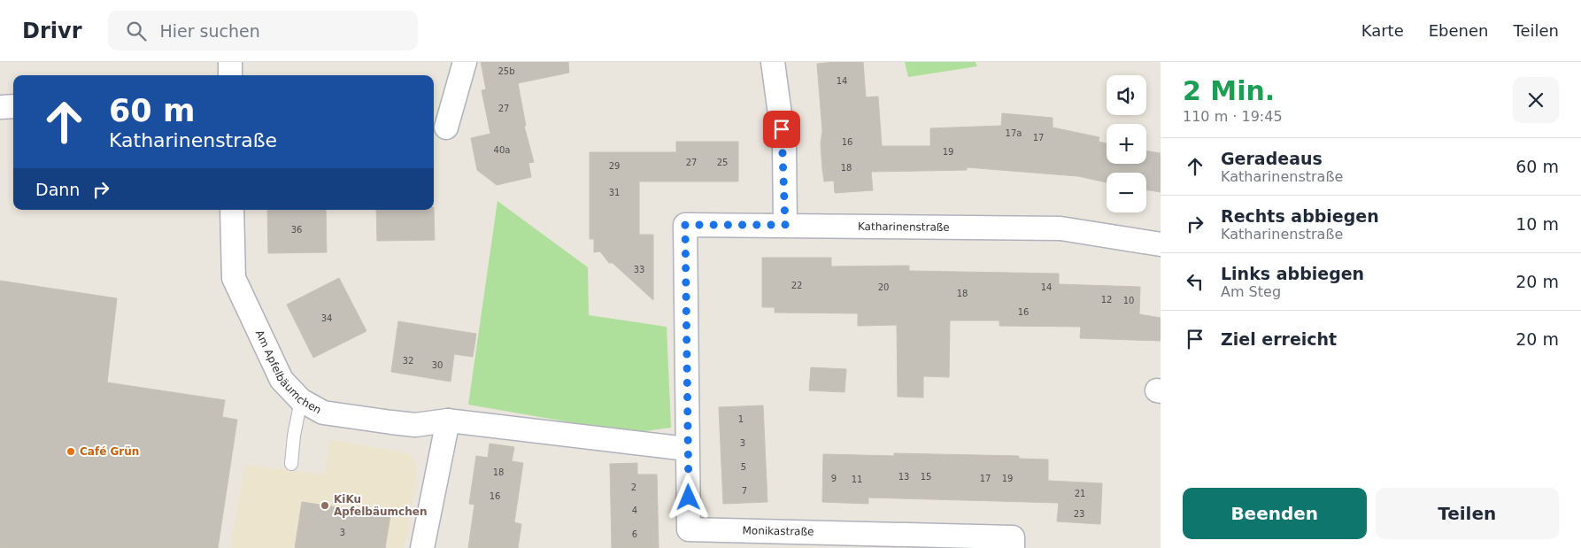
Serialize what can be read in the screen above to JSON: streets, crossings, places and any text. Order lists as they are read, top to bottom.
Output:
{
  "streets": {
    "street": ["Katharinenstraße", "Am Apfelbäumchen", "Monikastraße"]
  },
  "crossings": [
    ["Katharinenstraße", "Monikastraße"],
    ["Am Apfelbäumchen", "Monikastraße"]
  ],
  "places": ["Café Grün", "KiKu Apfelbäumchen"],
  "house_numbers": [
    "25b",
    "14",
    "27",
    "17a",
    "17",
    "16",
    "40a",
    "19",
    "27",
    "25",
    "29",
    "18",
    "31",
    "36",
    "33",
    "22",
    "20",
    "14",
    "18",
    "12",
    "10",
    "16",
    "34",
    "32",
    "30",
    "1",
    "3",
    "5",
    "18",
    "13",
    "15",
    "9",
    "17",
    "19",
    "11",
    "2",
    "7",
    "21",
    "16",
    "4",
    "23",
    "3",
    "6"
  ],
  "page": {
    "header": "Drivr",
    "search": "Hier suchen",
    "nav": ["Karte", "Ebenen", "Teilen"],
    "heading": ["2 Min.", "110 m · 19:45"],
    "map_buttons": ["+", "−"],
    "turn": ["60 m", "Katharinenstraße"],
    "list": [
      {
        "name": "Geradeaus",
        "note": "Katharinenstraße",
        "value": "60 m"
      },
      {
        "name": "Rechts abbiegen",
        "note": "Katharinenstraße",
        "value": "10 m"
      },
      {
        "name": "Links abbiegen",
        "note": "Am Steg",
        "value": "20 m"
      },
      {
        "name": "Ziel erreicht",
        "value": "20 m"
      }
    ],
    "then": "Dann",
    "buttons": ["Beenden", "Teilen"]
  }
}
